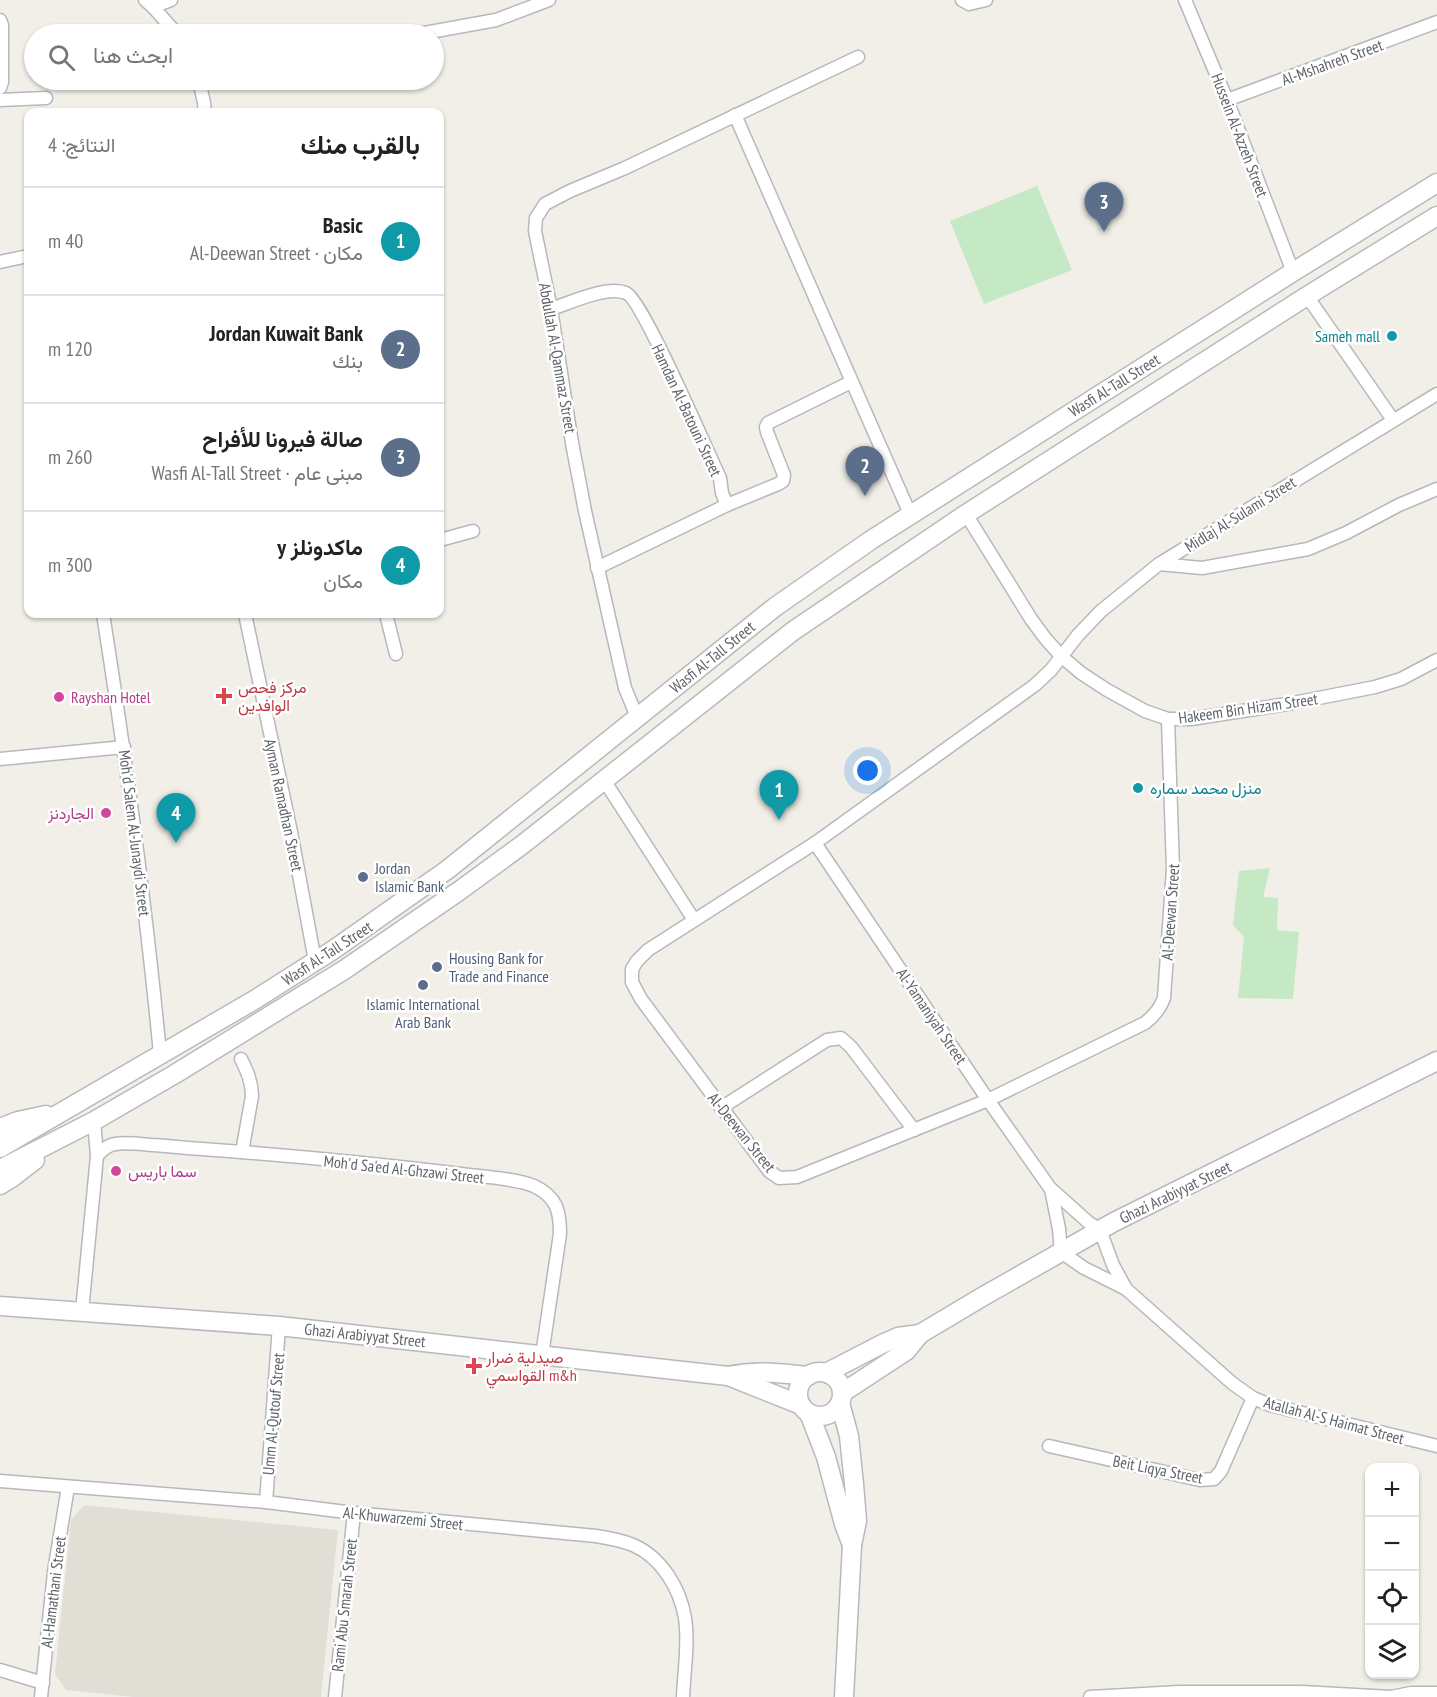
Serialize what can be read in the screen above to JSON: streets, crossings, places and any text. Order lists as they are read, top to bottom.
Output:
{
  "streets": {
    "main road": ["Wasfi Al-Tall Street", "Ghazi Arabiyyat Street"],
    "street": [
      "Al-Mshahreh Street",
      "Hussein Al-Azzeh Street",
      "Abdullah Al-Qammaz Street",
      "Hamdan Al-Batouni Street",
      "Midlaj Al-Sulami Street",
      "Hakeem Bin Hizam Street",
      "Ayman Ramadhan Street",
      "Moh'd Salem Al-Junaydi Street",
      "Al-Deewan Street",
      "Al-Yamaniyah Street",
      "Moh'd Sa'ed Al-Ghzawi Street",
      "Umm Al-Qutouf Street",
      "Atallah Al-S Haimat Street",
      "Beit Liqya Street",
      "Al-Khuwarzemi Street",
      "Al-Hamathani Street",
      "Rami Abu Smarah Street"
    ]
  },
  "crossings": [
    ["Al-Mshahreh Street", "Hussein Al-Azzeh Street"],
    ["Hussein Al-Azzeh Street", "Wasfi Al-Tall Street"],
    ["Abdullah Al-Qammaz Street", "Wasfi Al-Tall Street"],
    ["Abdullah Al-Qammaz Street", "Hamdan Al-Batouni Street"],
    ["Wasfi Al-Tall Street", "Hakeem Bin Hizam Street"],
    ["Wasfi Al-Tall Street", "Ayman Ramadhan Street"],
    ["Wasfi Al-Tall Street", "Moh'd Salem Al-Junaydi Street"],
    ["Midlaj Al-Sulami Street", "Hakeem Bin Hizam Street"],
    ["Midlaj Al-Sulami Street", "Al-Deewan Street"],
    ["Hakeem Bin Hizam Street", "Al-Deewan Street"],
    ["Al-Deewan Street", "Al-Yamaniyah Street"],
    ["Al-Yamaniyah Street", "Ghazi Arabiyyat Street"],
    ["Al-Yamaniyah Street", "Atallah Al-S Haimat Street"],
    ["Moh'd Sa'ed Al-Ghzawi Street", "Ghazi Arabiyyat Street"],
    ["Ghazi Arabiyyat Street", "Umm Al-Qutouf Street"],
    ["Ghazi Arabiyyat Street", "Atallah Al-S Haimat Street"],
    ["Umm Al-Qutouf Street", "Al-Khuwarzemi Street"],
    ["Atallah Al-S Haimat Street", "Beit Liqya Street"],
    ["Al-Khuwarzemi Street", "Al-Hamathani Street"],
    ["Al-Khuwarzemi Street", "Rami Abu Smarah Street"]
  ],
  "places": {
    "other": [
      "Sameh mall",
      "Rayshan Hotel",
      "منزل محمد سماره",
      "الجاردنز",
      "Jordan Islamic Bank",
      "Housing Bank for Trade and Finance",
      "Islamic International Arab Bank",
      "سما باريس"
    ],
    "health": ["مركز فحص الوافدين", "صيدلية ضرار القواسمي m&h"]
  },
  "page": {
    "search": "ابحث هنا",
    "heading": ["بالقرب منك", "النتائج: 4"],
    "pins": [
      "3",
      "2",
      "1",
      "4"
    ],
    "list": [
      {
        "mark": "1",
        "name": "Basic",
        "note": "مكان · Al-Deewan Street",
        "value": "40 m"
      },
      {
        "mark": "2",
        "name": "Jordan Kuwait Bank",
        "note": "بنك",
        "value": "120 m"
      },
      {
        "mark": "3",
        "name": "صالة فيرونا للأفراح",
        "note": "مبنى عام · Wasfi Al-Tall Street",
        "value": "260 m"
      },
      {
        "mark": "4",
        "name": "ماكدونلز y",
        "note": "مكان",
        "value": "300 m"
      }
    ],
    "map_buttons": ["+", "−"]
  }
}
